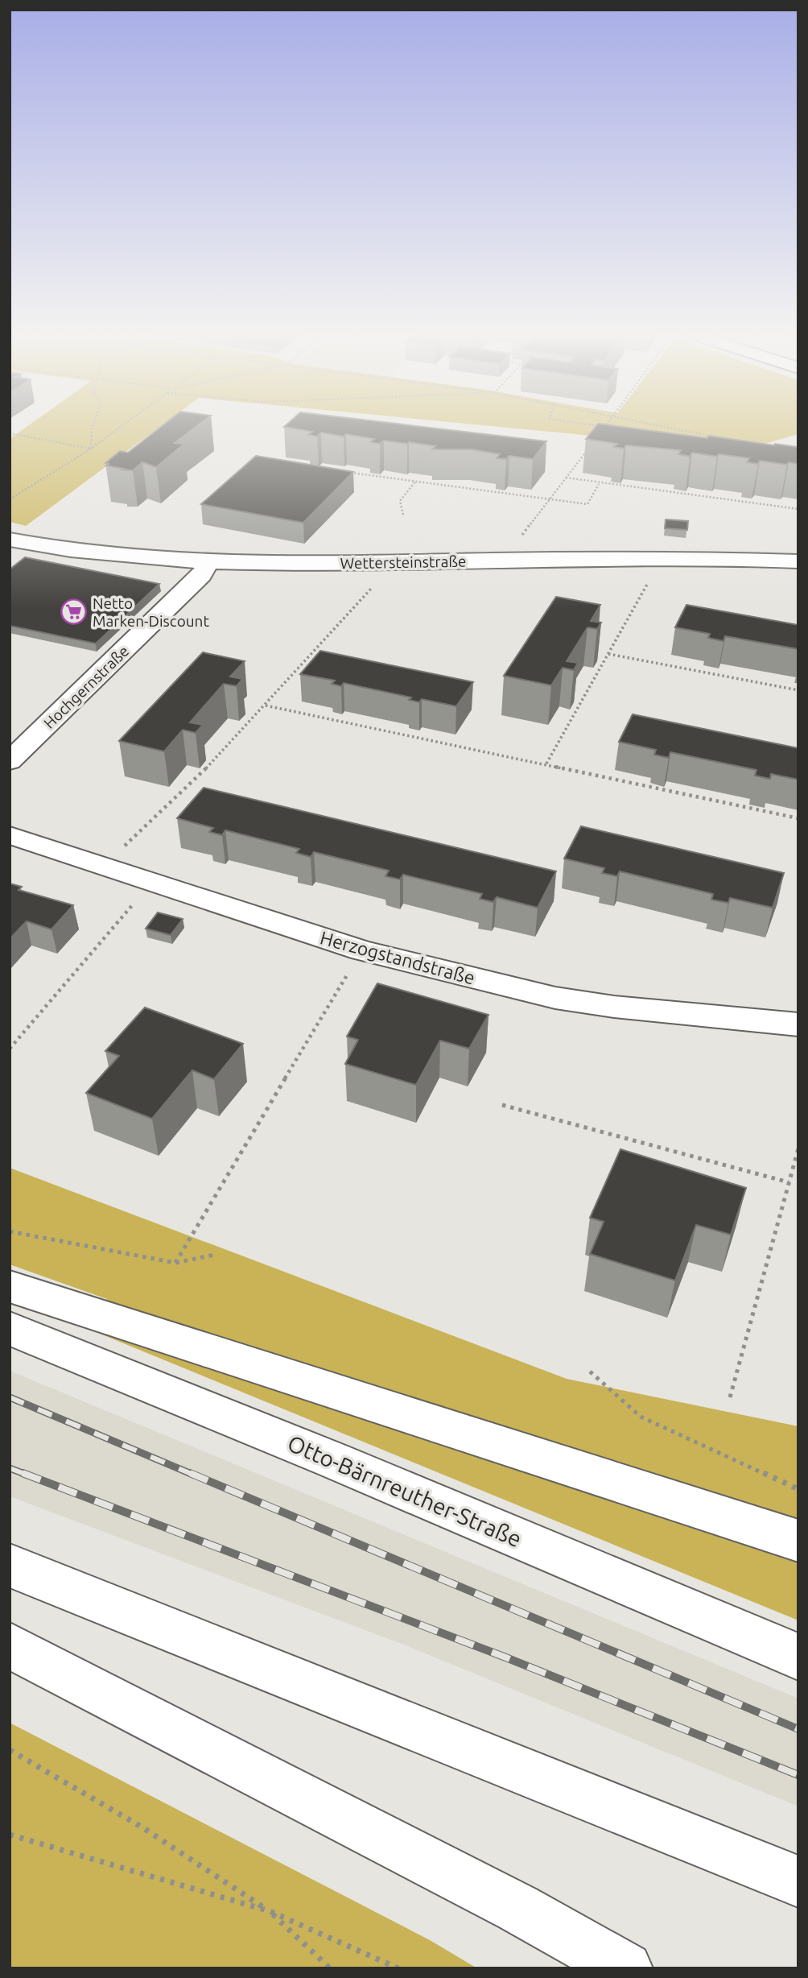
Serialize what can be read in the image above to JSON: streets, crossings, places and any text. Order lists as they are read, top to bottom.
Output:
{
  "streets": {
    "street": [
      "Wettersteinstraße",
      "Hochgernstraße",
      "Herzogstandstraße",
      "Otto-Bärnreuther-Straße"
    ]
  },
  "crossings": [
    ["Wettersteinstraße", "Hochgernstraße"]
  ],
  "places": {
    "supermarket": ["Netto Marken-Discount"]
  }
}
